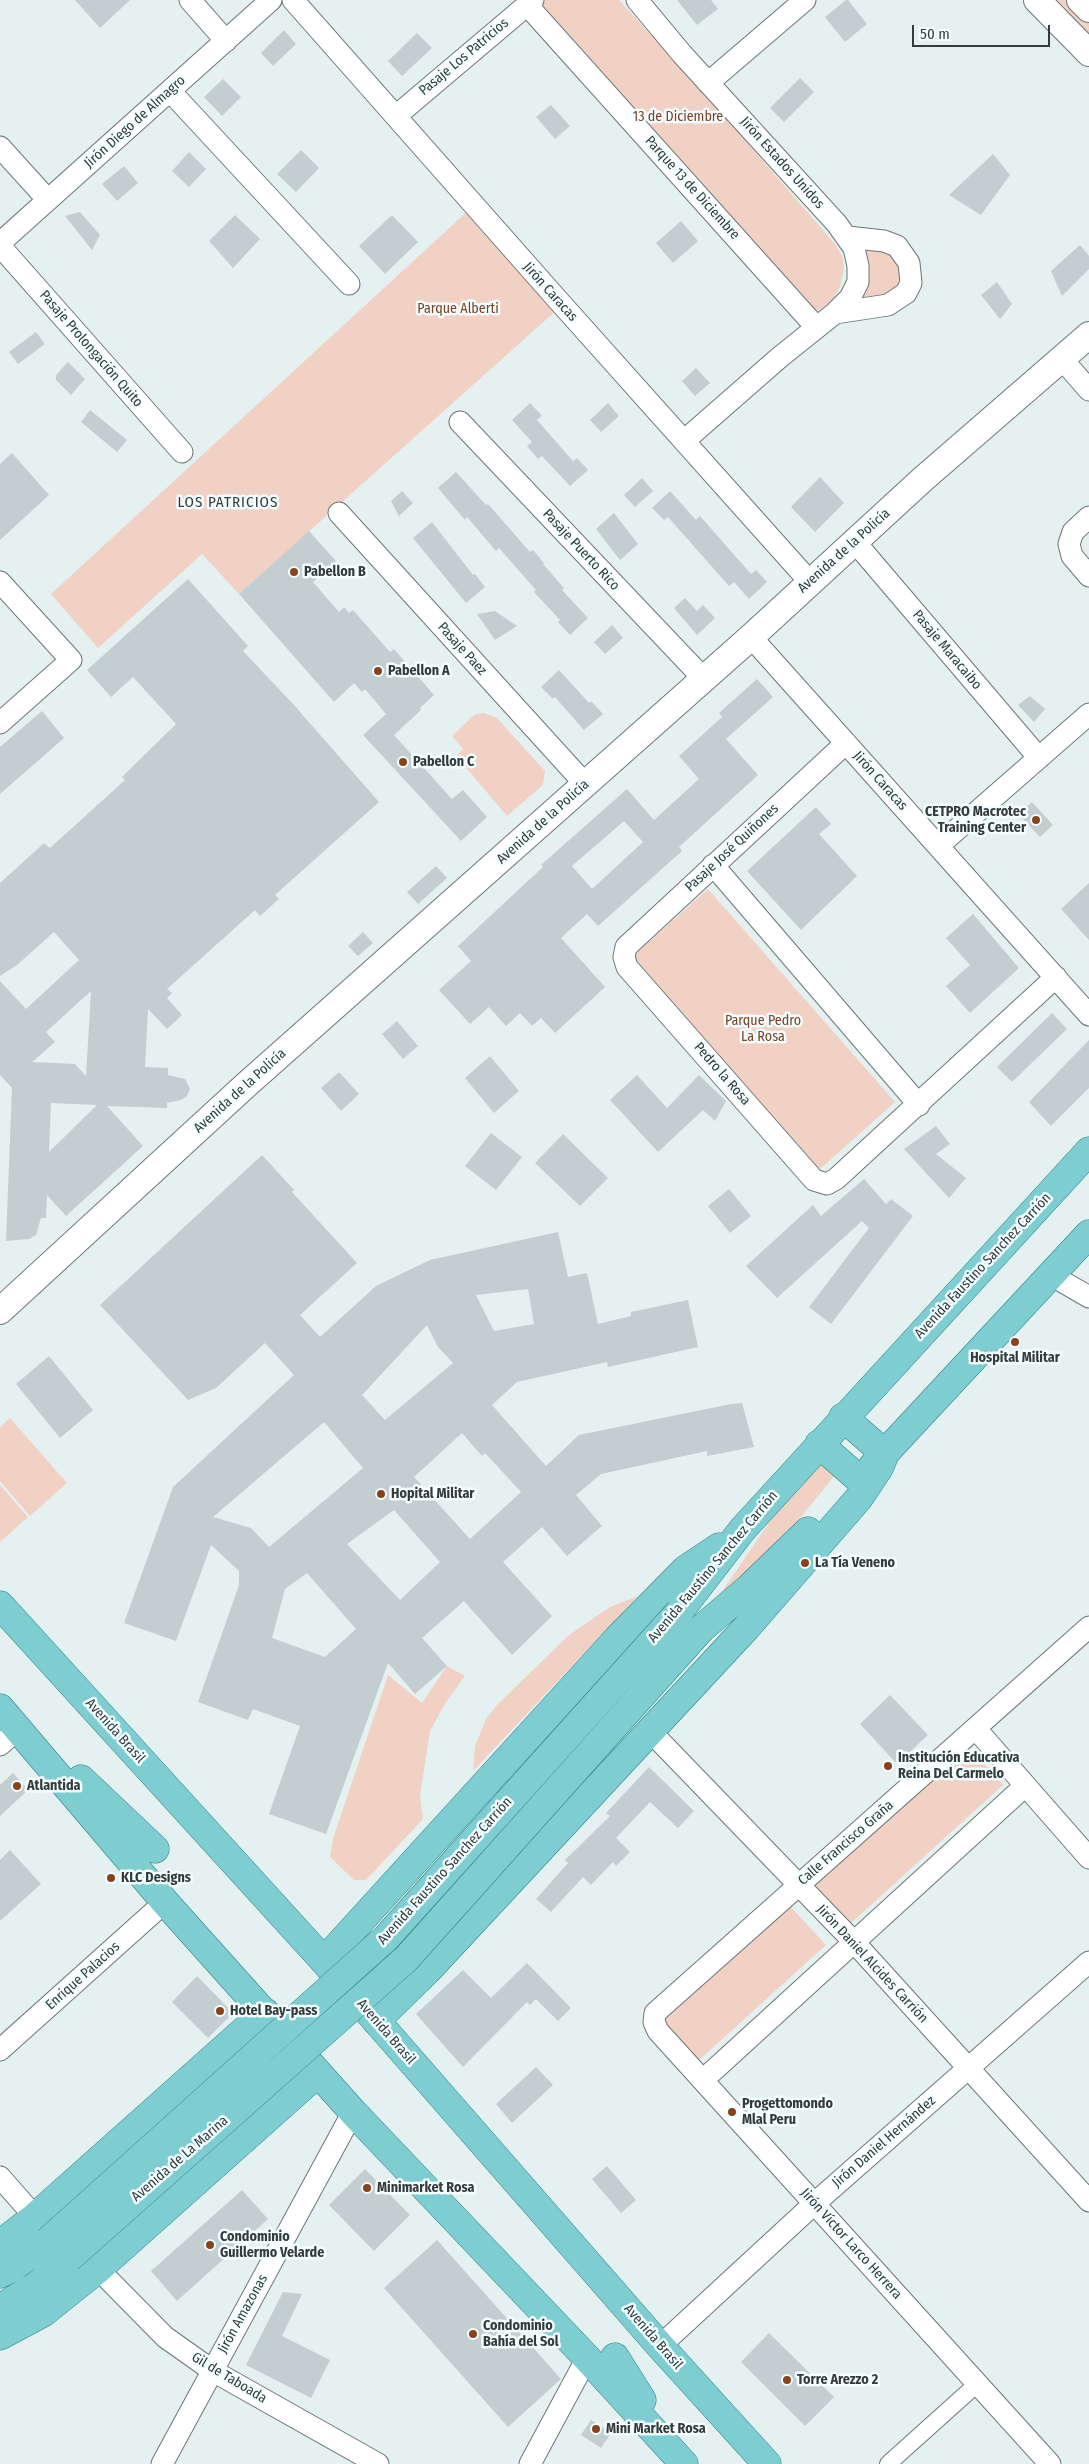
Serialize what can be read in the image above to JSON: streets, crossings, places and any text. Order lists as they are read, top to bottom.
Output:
{
  "streets": {
    "main road": ["Avenida Faustino Sanchez Carrión", "Avenida Brasil", "Avenida de La Marina"],
    "street": [
      "Pasaje Los Patricios",
      "Jirón Diego de Almagro",
      "Jirón Estados Unidos",
      "Parque 13 de Diciembre",
      "Jirón Caracas",
      "Pasaje Prolongación Quito",
      "Pasaje Puerto Rico",
      "Avenida de la Policía",
      "Pasaje Paez",
      "Pasaje Maracaibo",
      "Pasaje José Quiñones",
      "Pedro la Rosa",
      "Calle Francisco Graña",
      "Jirón Daniel Alcides Carrión",
      "Enrique Palacios",
      "Jirón Daniel Hernández",
      "Jirón Víctor Larco Herrera",
      "Jirón Amazonas",
      "Gil de Taboada"
    ]
  },
  "crossings": [
    ["Pasaje Los Patricios", "Parque 13 de Diciembre"],
    ["Pasaje Los Patricios", "Jirón Caracas"],
    ["Jirón Diego de Almagro", "Pasaje Prolongación Quito"],
    ["Jirón Estados Unidos", "Parque 13 de Diciembre"],
    ["Jirón Estados Unidos", "Jirón Caracas"],
    ["Jirón Caracas", "Avenida de la Policía"],
    ["Jirón Caracas", "Pasaje José Quiñones"],
    ["Pasaje Puerto Rico", "Avenida de la Policía"],
    ["Avenida de la Policía", "Pasaje Paez"],
    ["Avenida de la Policía", "Pasaje Maracaibo"],
    ["Pasaje José Quiñones", "Pedro la Rosa"],
    ["Avenida Faustino Sanchez Carrión", "Avenida Brasil"],
    ["Avenida Faustino Sanchez Carrión", "Avenida de La Marina"],
    ["Avenida Brasil", "Jirón Daniel Hernández"],
    ["Avenida Brasil", "Avenida de La Marina"],
    ["Calle Francisco Graña", "Jirón Daniel Alcides Carrión"],
    ["Calle Francisco Graña", "Jirón Víctor Larco Herrera"],
    ["Jirón Daniel Alcides Carrión", "Jirón Daniel Hernández"],
    ["Jirón Daniel Hernández", "Jirón Víctor Larco Herrera"],
    ["Jirón Amazonas", "Gil de Taboada"]
  ],
  "districts": ["LOS PATRICIOS"],
  "parks": ["13 de Diciembre", "Parque Alberti", "Parque Pedro La Rosa"],
  "places": [
    "Pabellon B",
    "Pabellon A",
    "Pabellon C",
    "CETPRO Macrotec Training Center",
    "Hospital Militar",
    "Hopital Militar",
    "La Tía Veneno",
    "Institución Educativa Reina Del Carmelo",
    "Atlantida",
    "KLC Designs",
    "Hotel Bay-pass",
    "Progettomondo Mlal Peru",
    "Minimarket Rosa",
    "Condominio Guillermo Velarde",
    "Condominio Bahía del Sol",
    "Torre Arezzo 2",
    "Mini Market Rosa"
  ],
  "scale_bar": "50 m"
}
